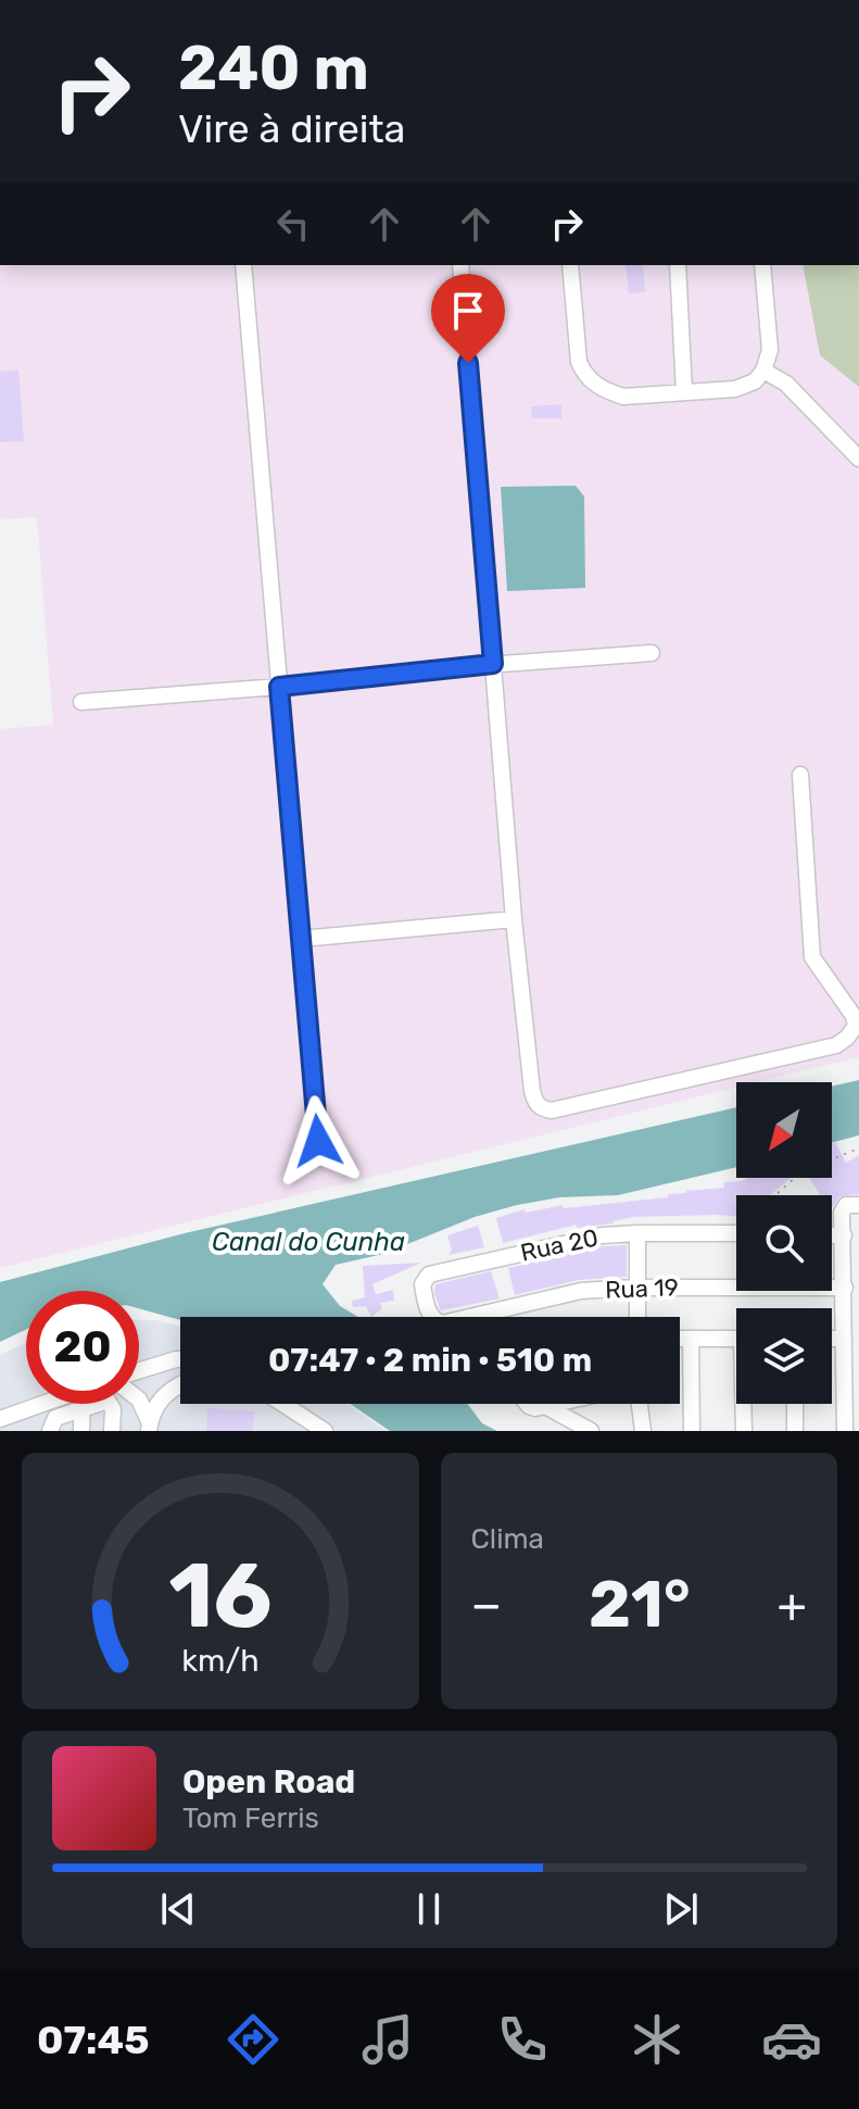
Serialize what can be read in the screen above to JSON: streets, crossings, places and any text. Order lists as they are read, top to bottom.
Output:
{
  "streets": {
    "street": ["Rua 20", "Rua 19"]
  },
  "water": ["Canal do Cunha"],
  "north": "bottom left",
  "page": {
    "turn": ["240 m", "Vire à direita"],
    "limit": "20",
    "trip": "07:47 · 2 min · 510 m",
    "tile": "Clima",
    "heat": ["−", "21°", "+"],
    "song": ["Open Road", "Tom Ferris"],
    "tabs": "07:45",
    "gauge": ["16", "km/h"]
  }
}
